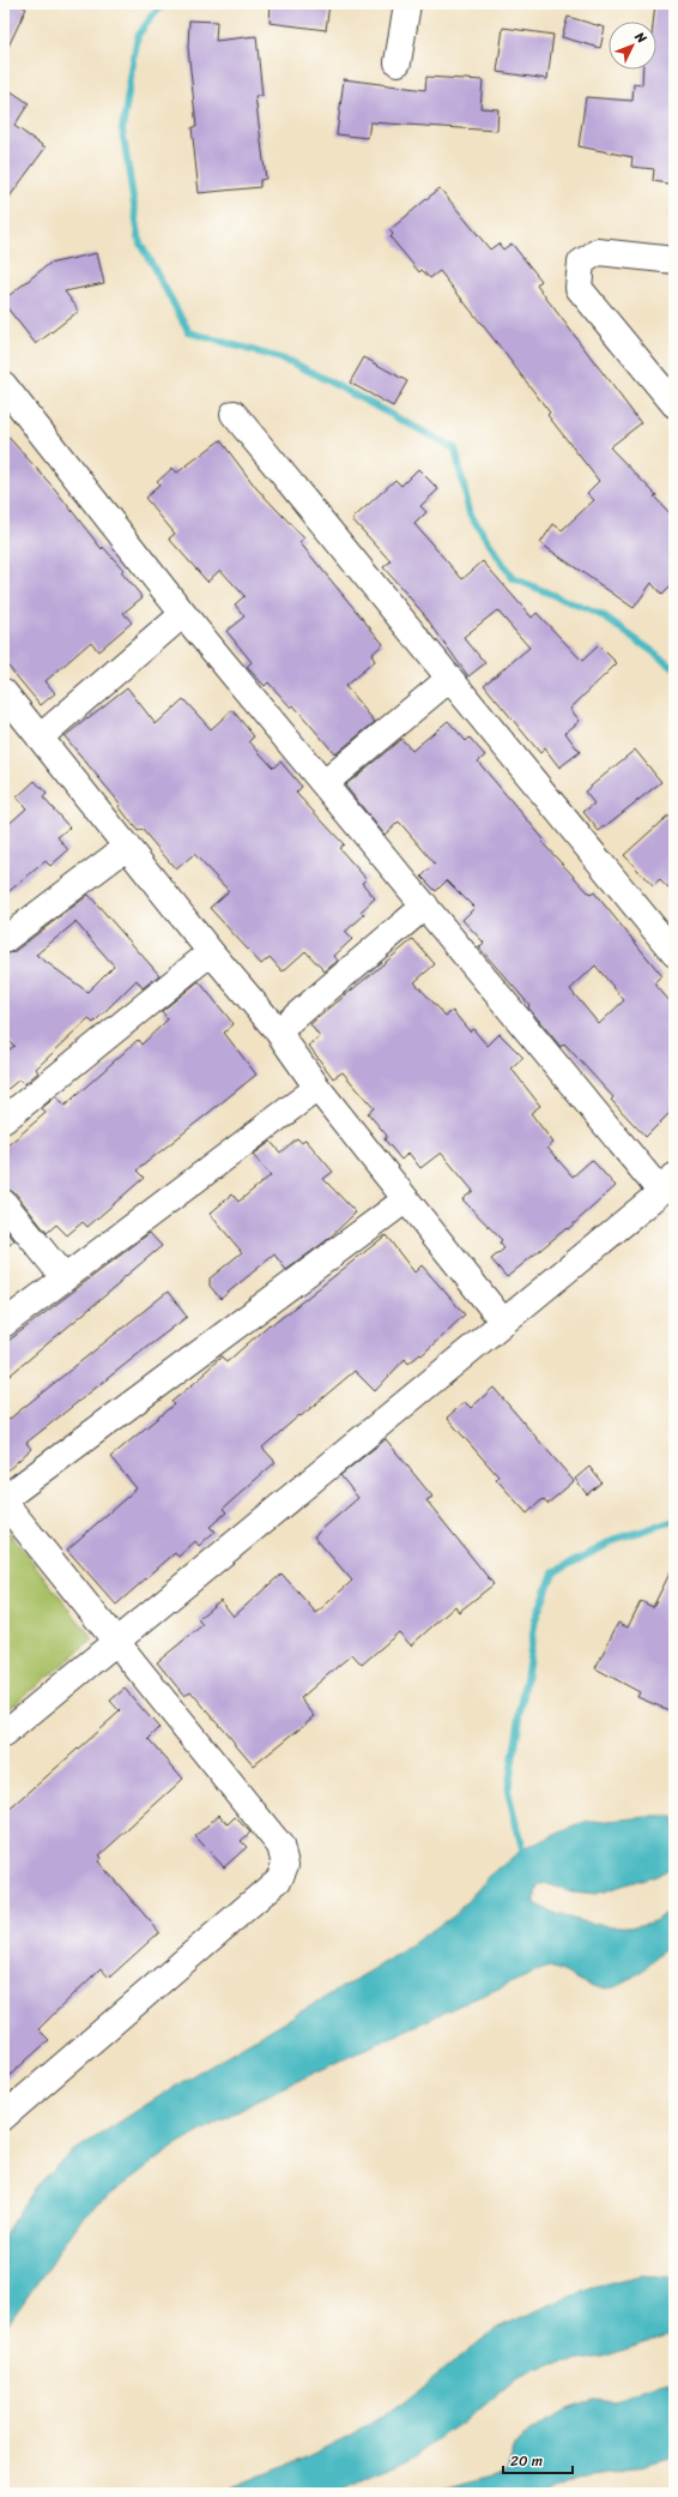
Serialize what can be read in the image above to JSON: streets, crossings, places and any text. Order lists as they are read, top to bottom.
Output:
{
  "scale_bar": "20 m",
  "north": "top right"
}
